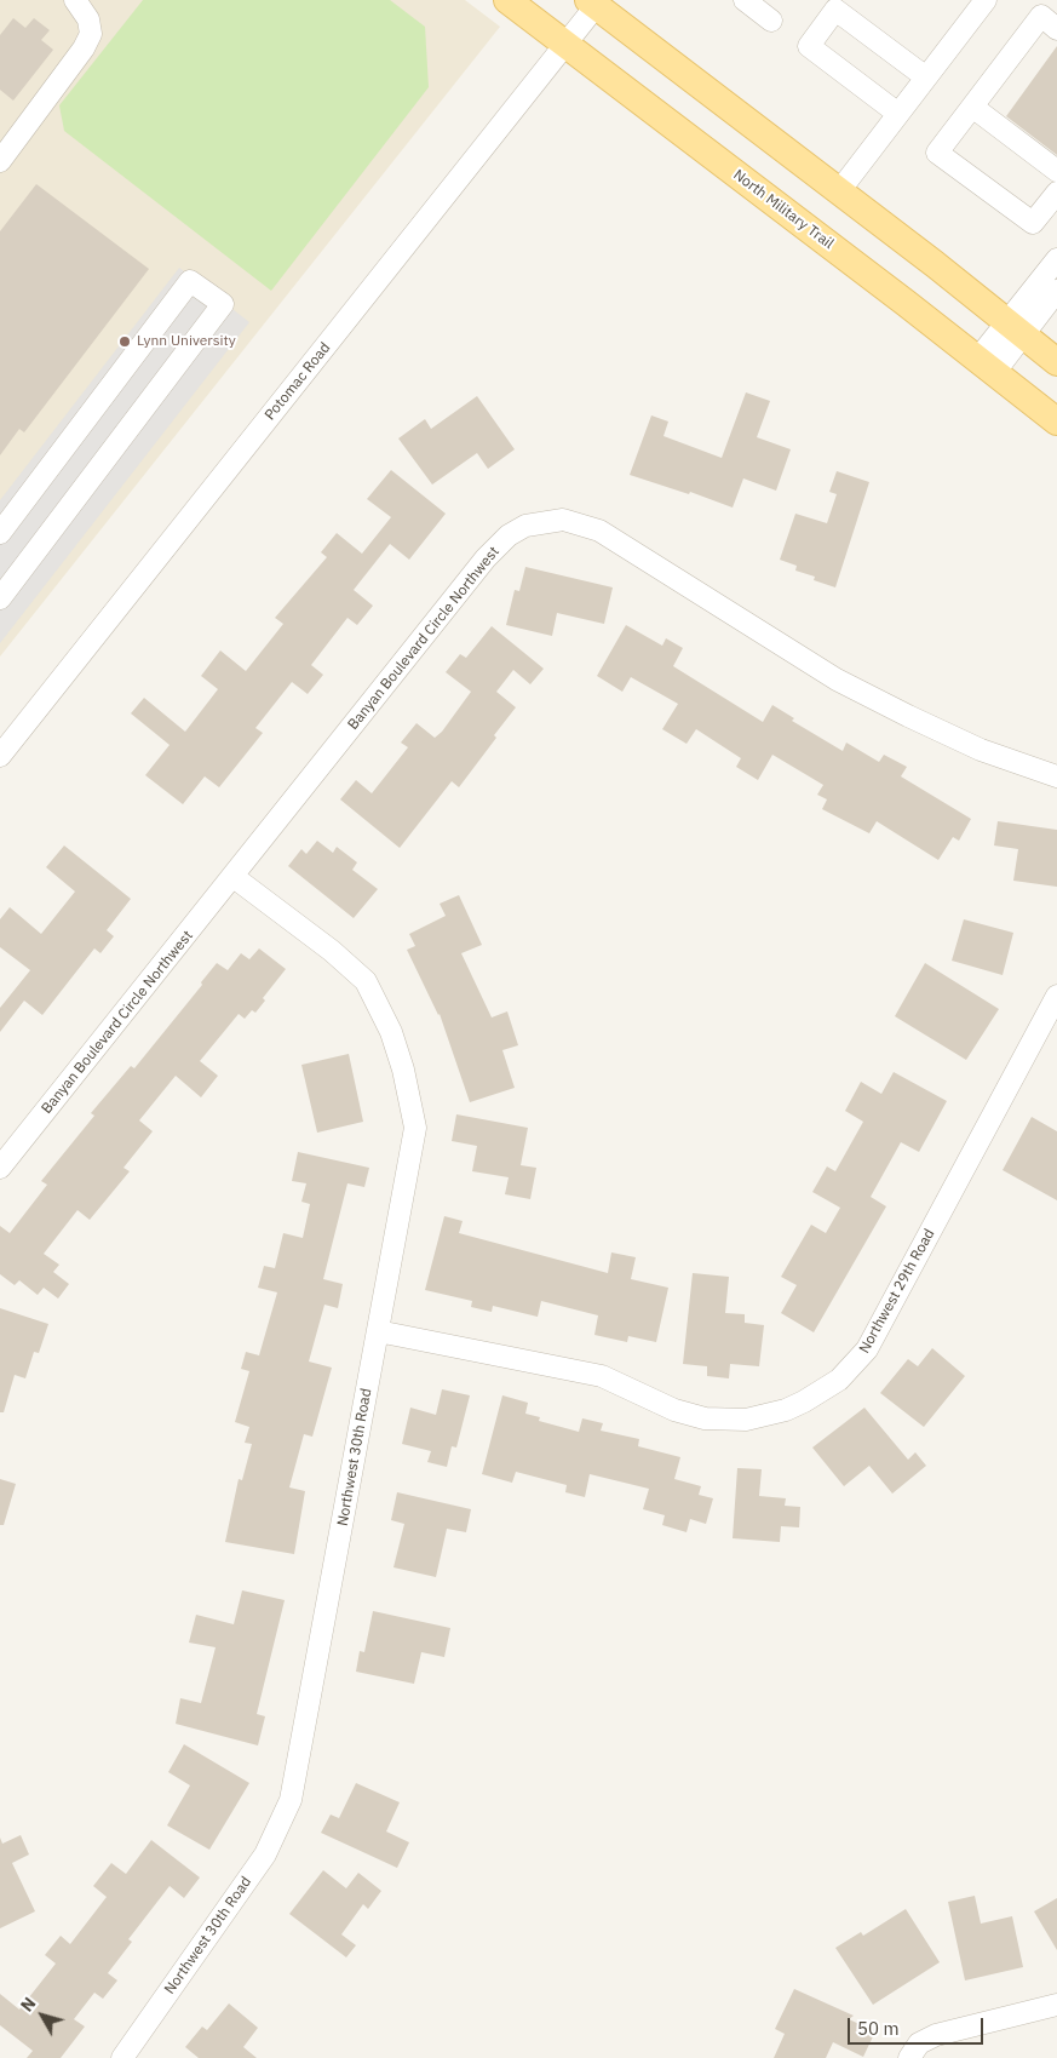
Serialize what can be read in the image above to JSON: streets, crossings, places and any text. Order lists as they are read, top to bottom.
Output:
{
  "streets": {
    "main road": ["North Military Trail"],
    "street": [
      "Potomac Road",
      "Banyan Boulevard Circle Northwest",
      "Northwest 29th Road",
      "Northwest 30th Road"
    ]
  },
  "crossings": [
    ["North Military Trail", "Potomac Road"],
    ["Banyan Boulevard Circle Northwest", "Northwest 30th Road"],
    ["Northwest 29th Road", "Northwest 30th Road"]
  ],
  "places": ["Lynn University"],
  "scale_bar": "50 m",
  "north": "top left"
}
